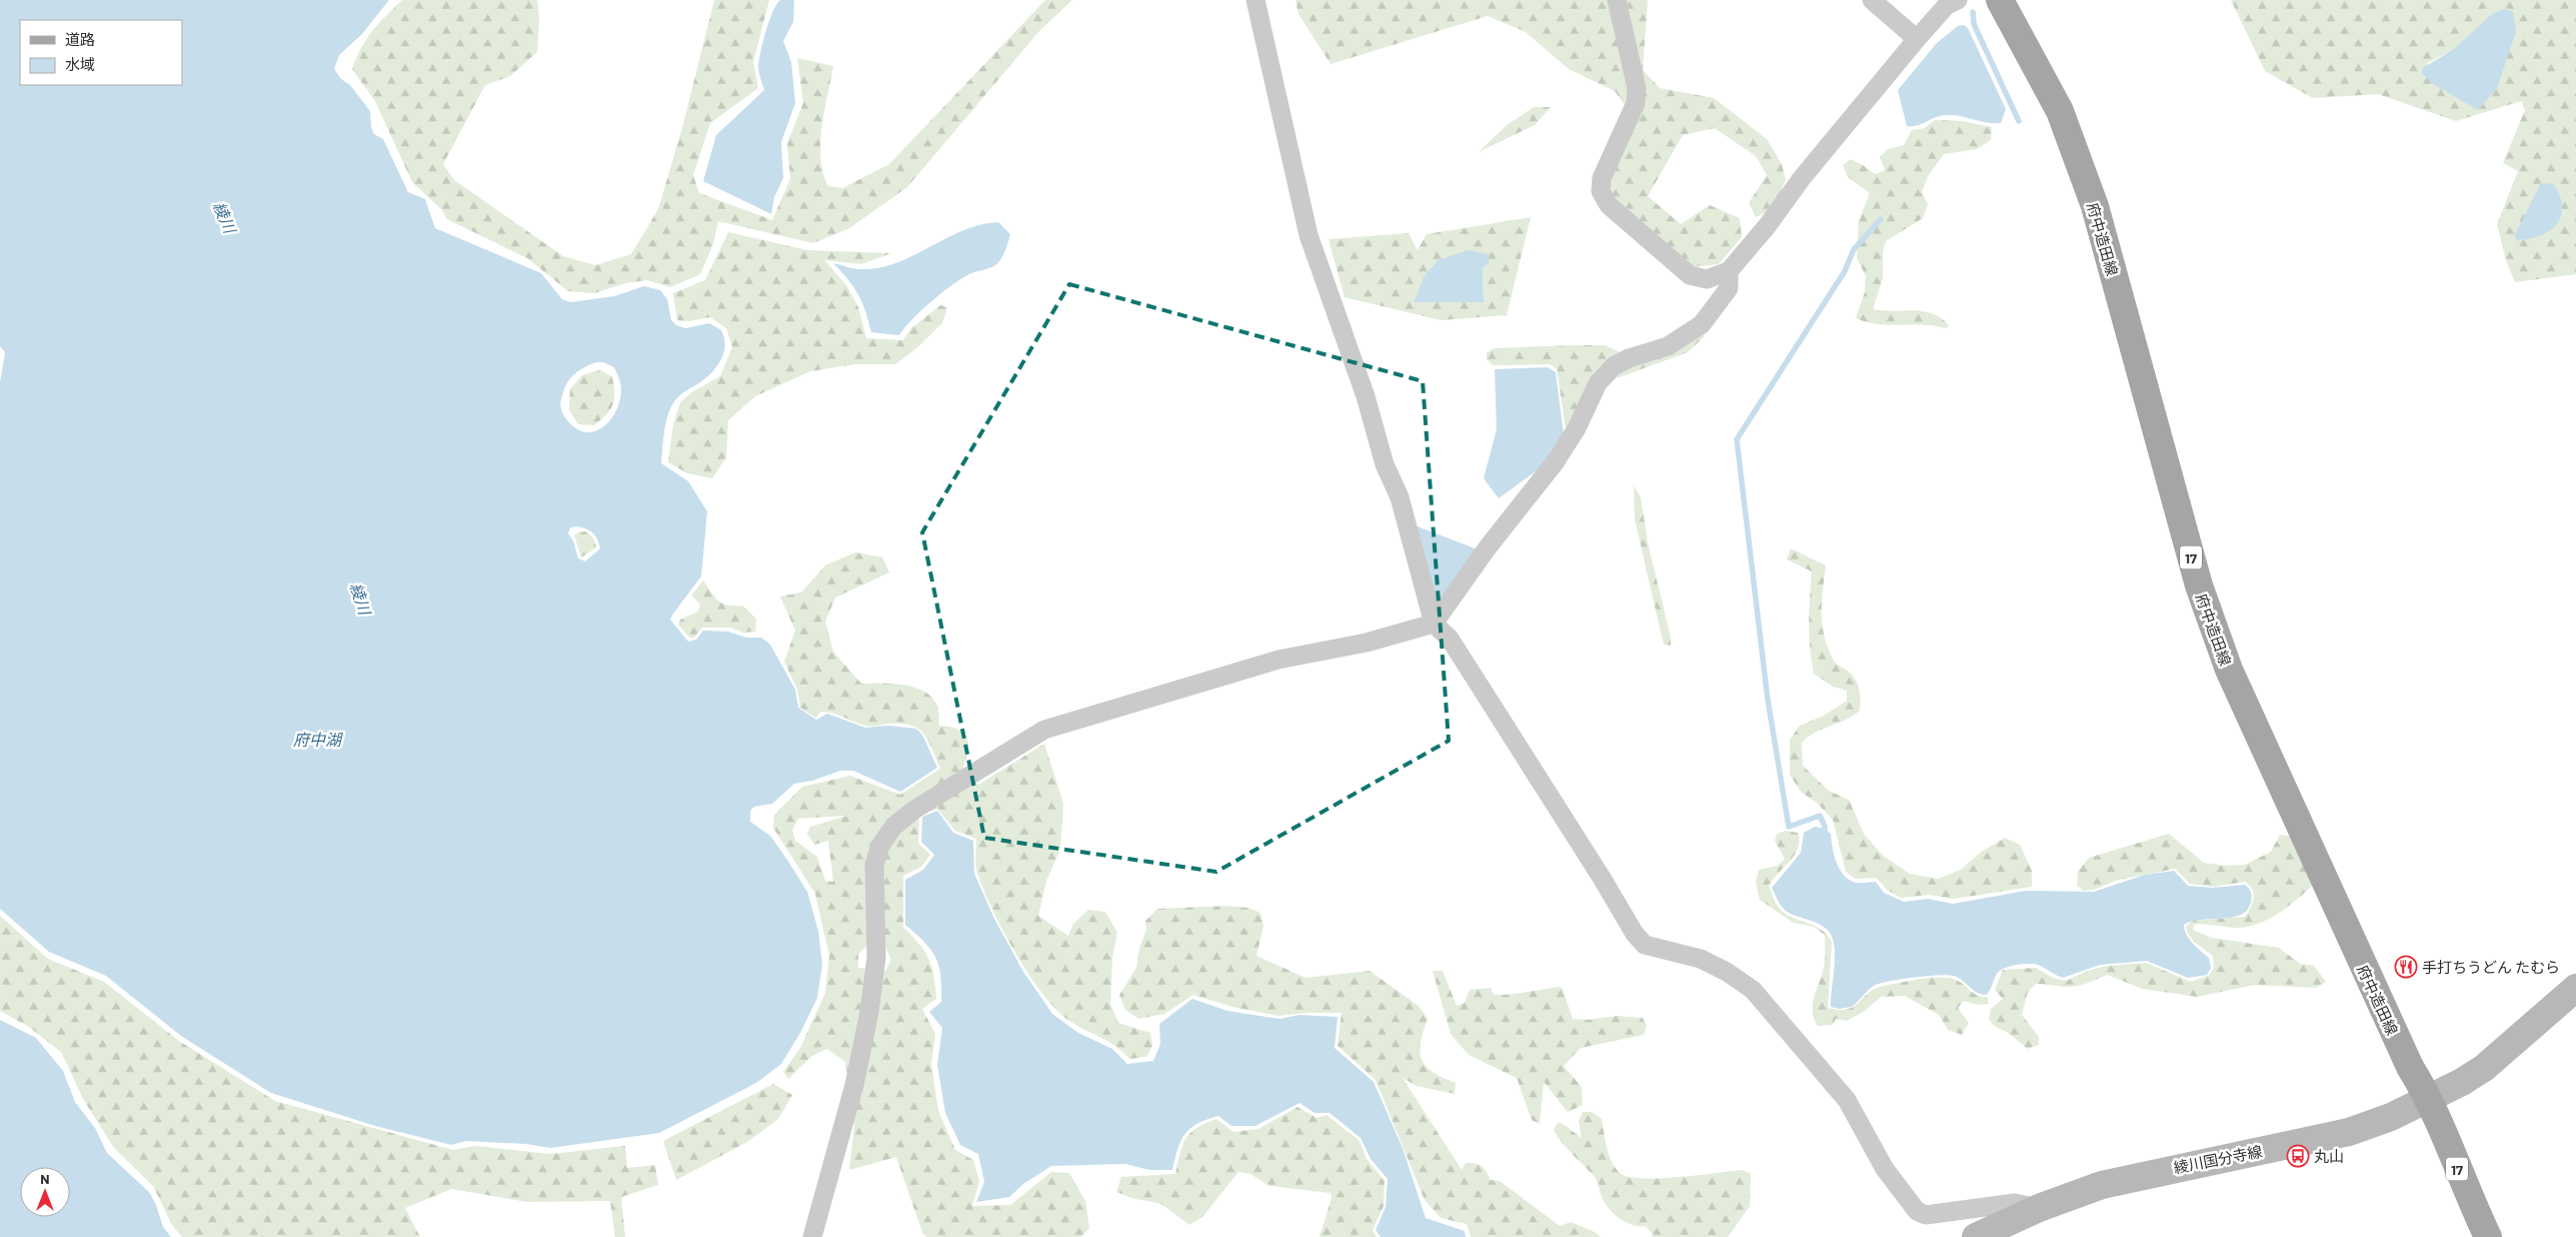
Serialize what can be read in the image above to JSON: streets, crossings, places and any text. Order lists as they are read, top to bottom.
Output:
{
  "streets": {
    "main road": ["府中造田線", "17", "綾川国分寺線"]
  },
  "crossings": [
    ["府中造田線", "綾川国分寺線"]
  ],
  "water": ["綾川", "府中湖"],
  "places": {
    "restaurant": ["手打ちうどん たむら"],
    "bus stop": ["丸山"]
  },
  "legend": ["道路", "水域"],
  "north": "top"
}
